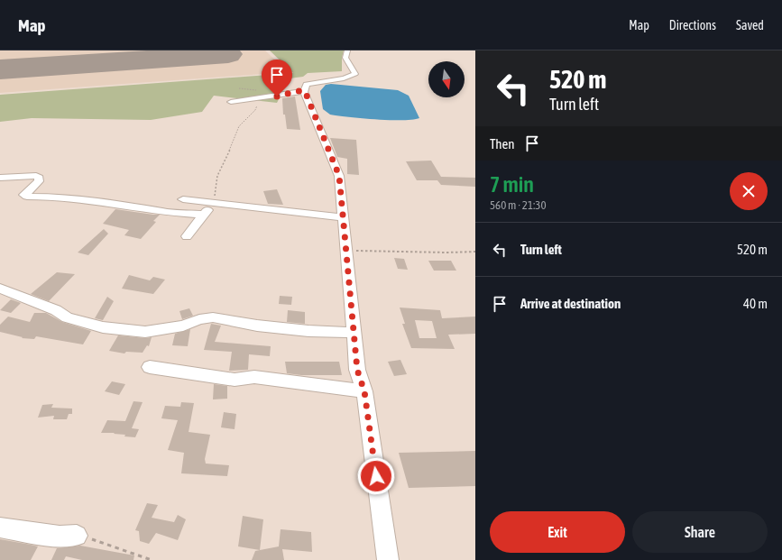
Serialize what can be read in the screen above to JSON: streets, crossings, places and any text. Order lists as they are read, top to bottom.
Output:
{
  "north": "bottom",
  "page": {
    "header": "Map",
    "nav": ["Map", "Directions", "Saved"],
    "turn": ["520 m", "Turn left"],
    "then": "Then",
    "heading": ["7 min", "560 m · 21:30"],
    "list": [
      {
        "name": "Turn left",
        "value": "520 m"
      },
      {
        "name": "Arrive at destination",
        "value": "40 m"
      }
    ],
    "buttons": ["Exit", "Share"]
  }
}
